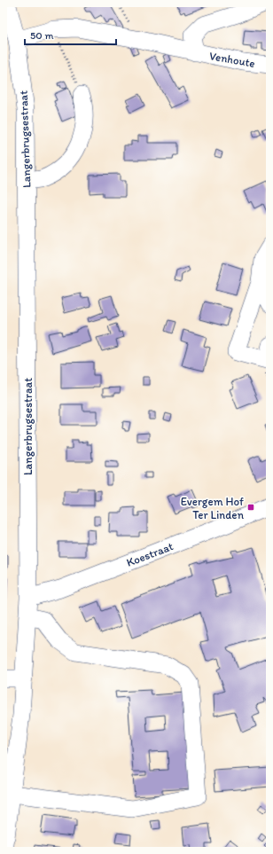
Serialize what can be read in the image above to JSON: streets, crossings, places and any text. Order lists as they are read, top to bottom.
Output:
{
  "streets": {
    "street": ["Venhoute", "Langerbrugsestraat", "Koestraat"]
  },
  "crossings": [
    ["Venhoute", "Langerbrugsestraat"],
    ["Langerbrugsestraat", "Koestraat"]
  ],
  "places": {
    "transit": ["Evergem Hof Ter Linden"]
  },
  "scale_bar": "50 m"
}
